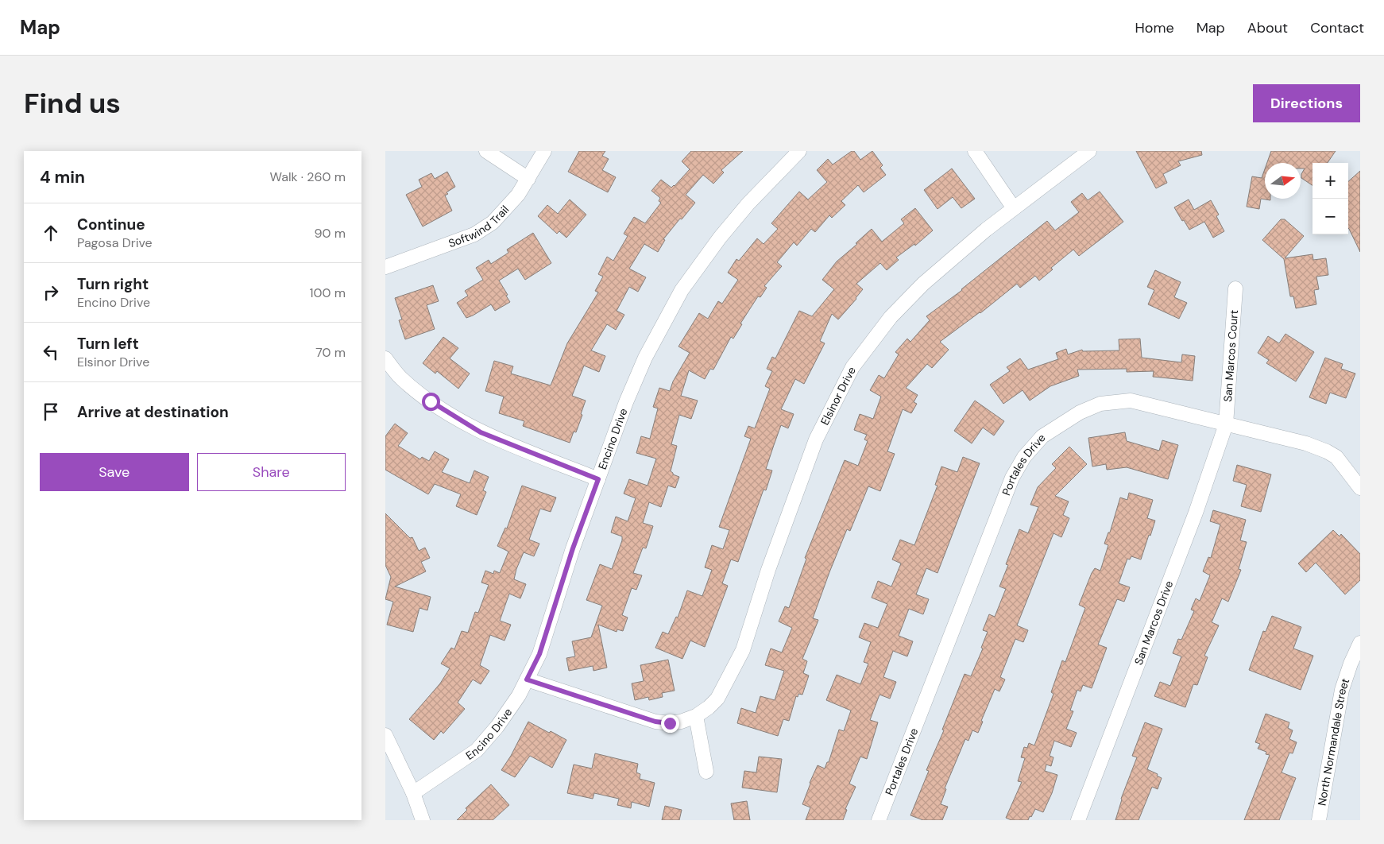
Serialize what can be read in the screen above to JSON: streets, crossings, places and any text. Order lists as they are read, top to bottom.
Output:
{
  "streets": {
    "street": [
      "Softwind Trail",
      "San Marcos Court",
      "Elsinor Drive",
      "Encino Drive",
      "Portales Drive",
      "San Marcos Drive",
      "North Normandale Street"
    ]
  },
  "crossings": [
    ["San Marcos Court", "Portales Drive"],
    ["San Marcos Court", "San Marcos Drive"],
    ["Elsinor Drive", "Encino Drive"],
    ["Portales Drive", "San Marcos Drive"]
  ],
  "north": "right",
  "page": {
    "header": "Map",
    "nav": [
      "Home",
      "Map",
      "About",
      "Contact"
    ],
    "buttons": [
      "Directions",
      ["Save", "Share"]
    ],
    "title": "Find us",
    "heading": ["4 min", "Walk · 260 m"],
    "map_buttons": ["+", "−"],
    "list": [
      ["Continue", "Pagosa Drive", "90 m"],
      ["Turn right", "Encino Drive", "100 m"],
      ["Turn left", "Elsinor Drive", "70 m"],
      "Arrive at destination"
    ]
  }
}
